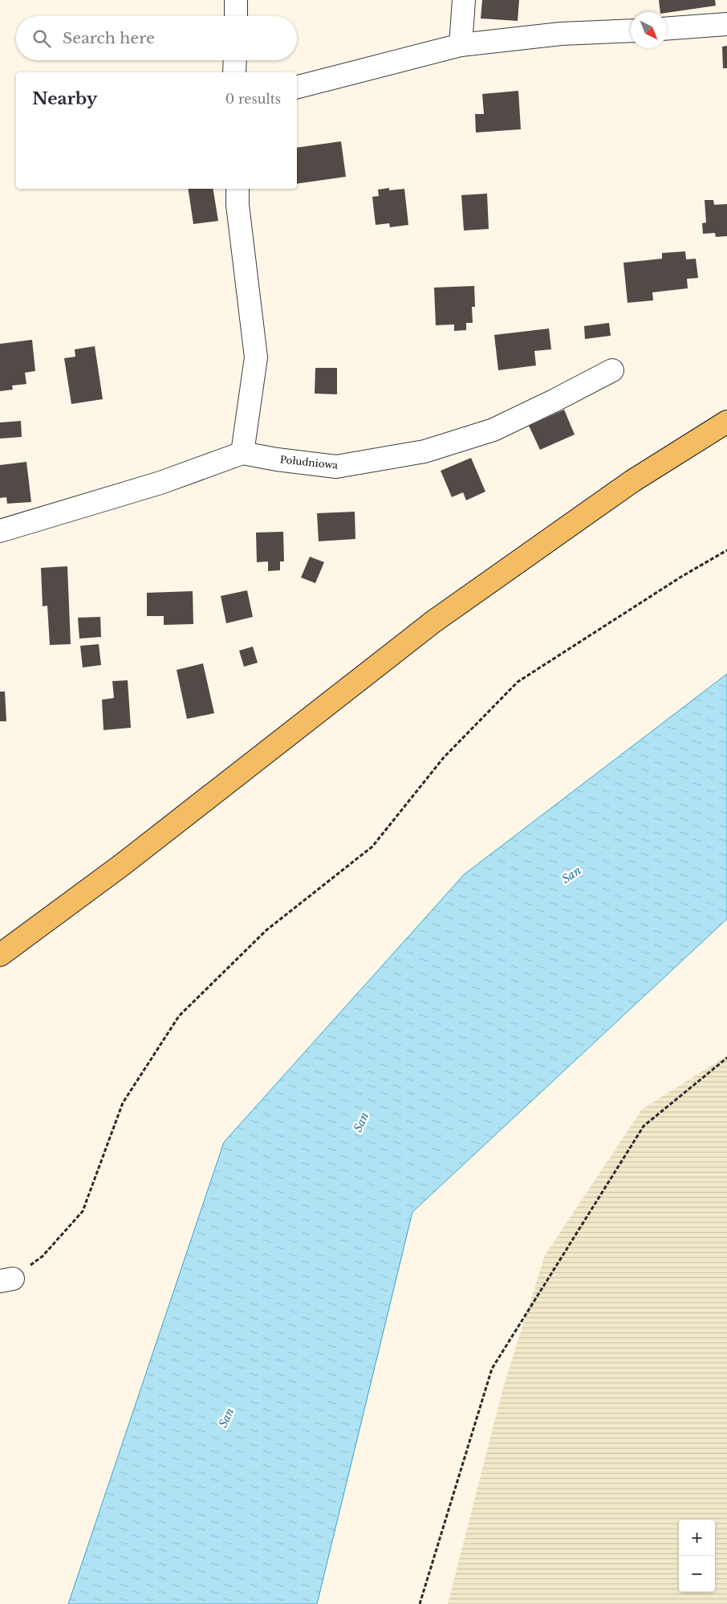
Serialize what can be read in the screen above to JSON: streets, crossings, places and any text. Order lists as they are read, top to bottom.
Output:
{
  "streets": {
    "street": ["Południowa"]
  },
  "water": ["San"],
  "north": "bottom right",
  "page": {
    "search": "Search here",
    "heading": ["Nearby", "0 results"],
    "map_buttons": ["+", "−"]
  }
}
